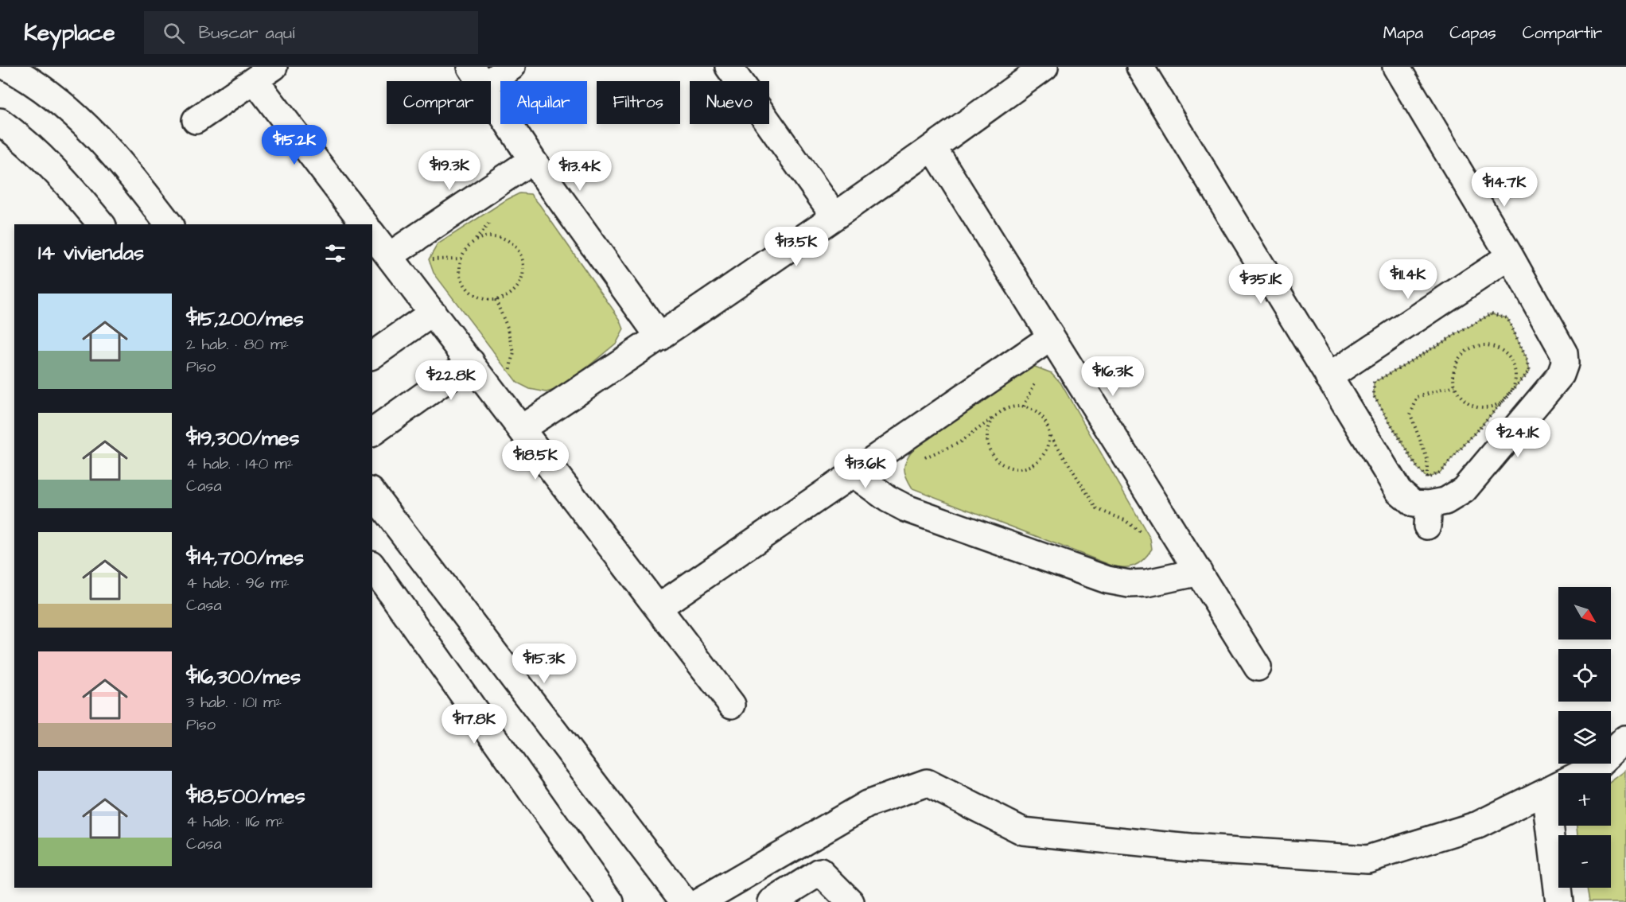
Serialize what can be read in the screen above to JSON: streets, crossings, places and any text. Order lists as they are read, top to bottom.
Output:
{
  "north": "bottom right",
  "page": {
    "header": "Keyplace",
    "search": "Buscar aquí",
    "nav": ["Mapa", "Capas", "Compartir"],
    "chip": [
      "Comprar",
      "Alquilar",
      "Filtros",
      "Nuevo"
    ],
    "price": [
      "$15.2K",
      "$19.3K",
      "$13.4K",
      "$14.7K",
      "$13.5K",
      "$11.4K",
      "$35.1K",
      "$16.3K",
      "$22.8K",
      "$24.1K",
      "$18.5K",
      "$13.6K",
      "$15.3K",
      "$17.8K"
    ],
    "heading": "14 viviendas",
    "list": [
      {
        "name": "$15,200/mes",
        "note": "2 hab. · 80 m² · Piso"
      },
      {
        "name": "$19,300/mes",
        "note": "4 hab. · 140 m² · Casa"
      },
      {
        "name": "$14,700/mes",
        "note": "4 hab. · 96 m² · Casa"
      },
      {
        "name": "$16,300/mes",
        "note": "3 hab. · 101 m² · Piso"
      },
      {
        "name": "$18,500/mes",
        "note": "4 hab. · 116 m² · Casa"
      }
    ],
    "map_buttons": ["+", "−"]
  }
}
